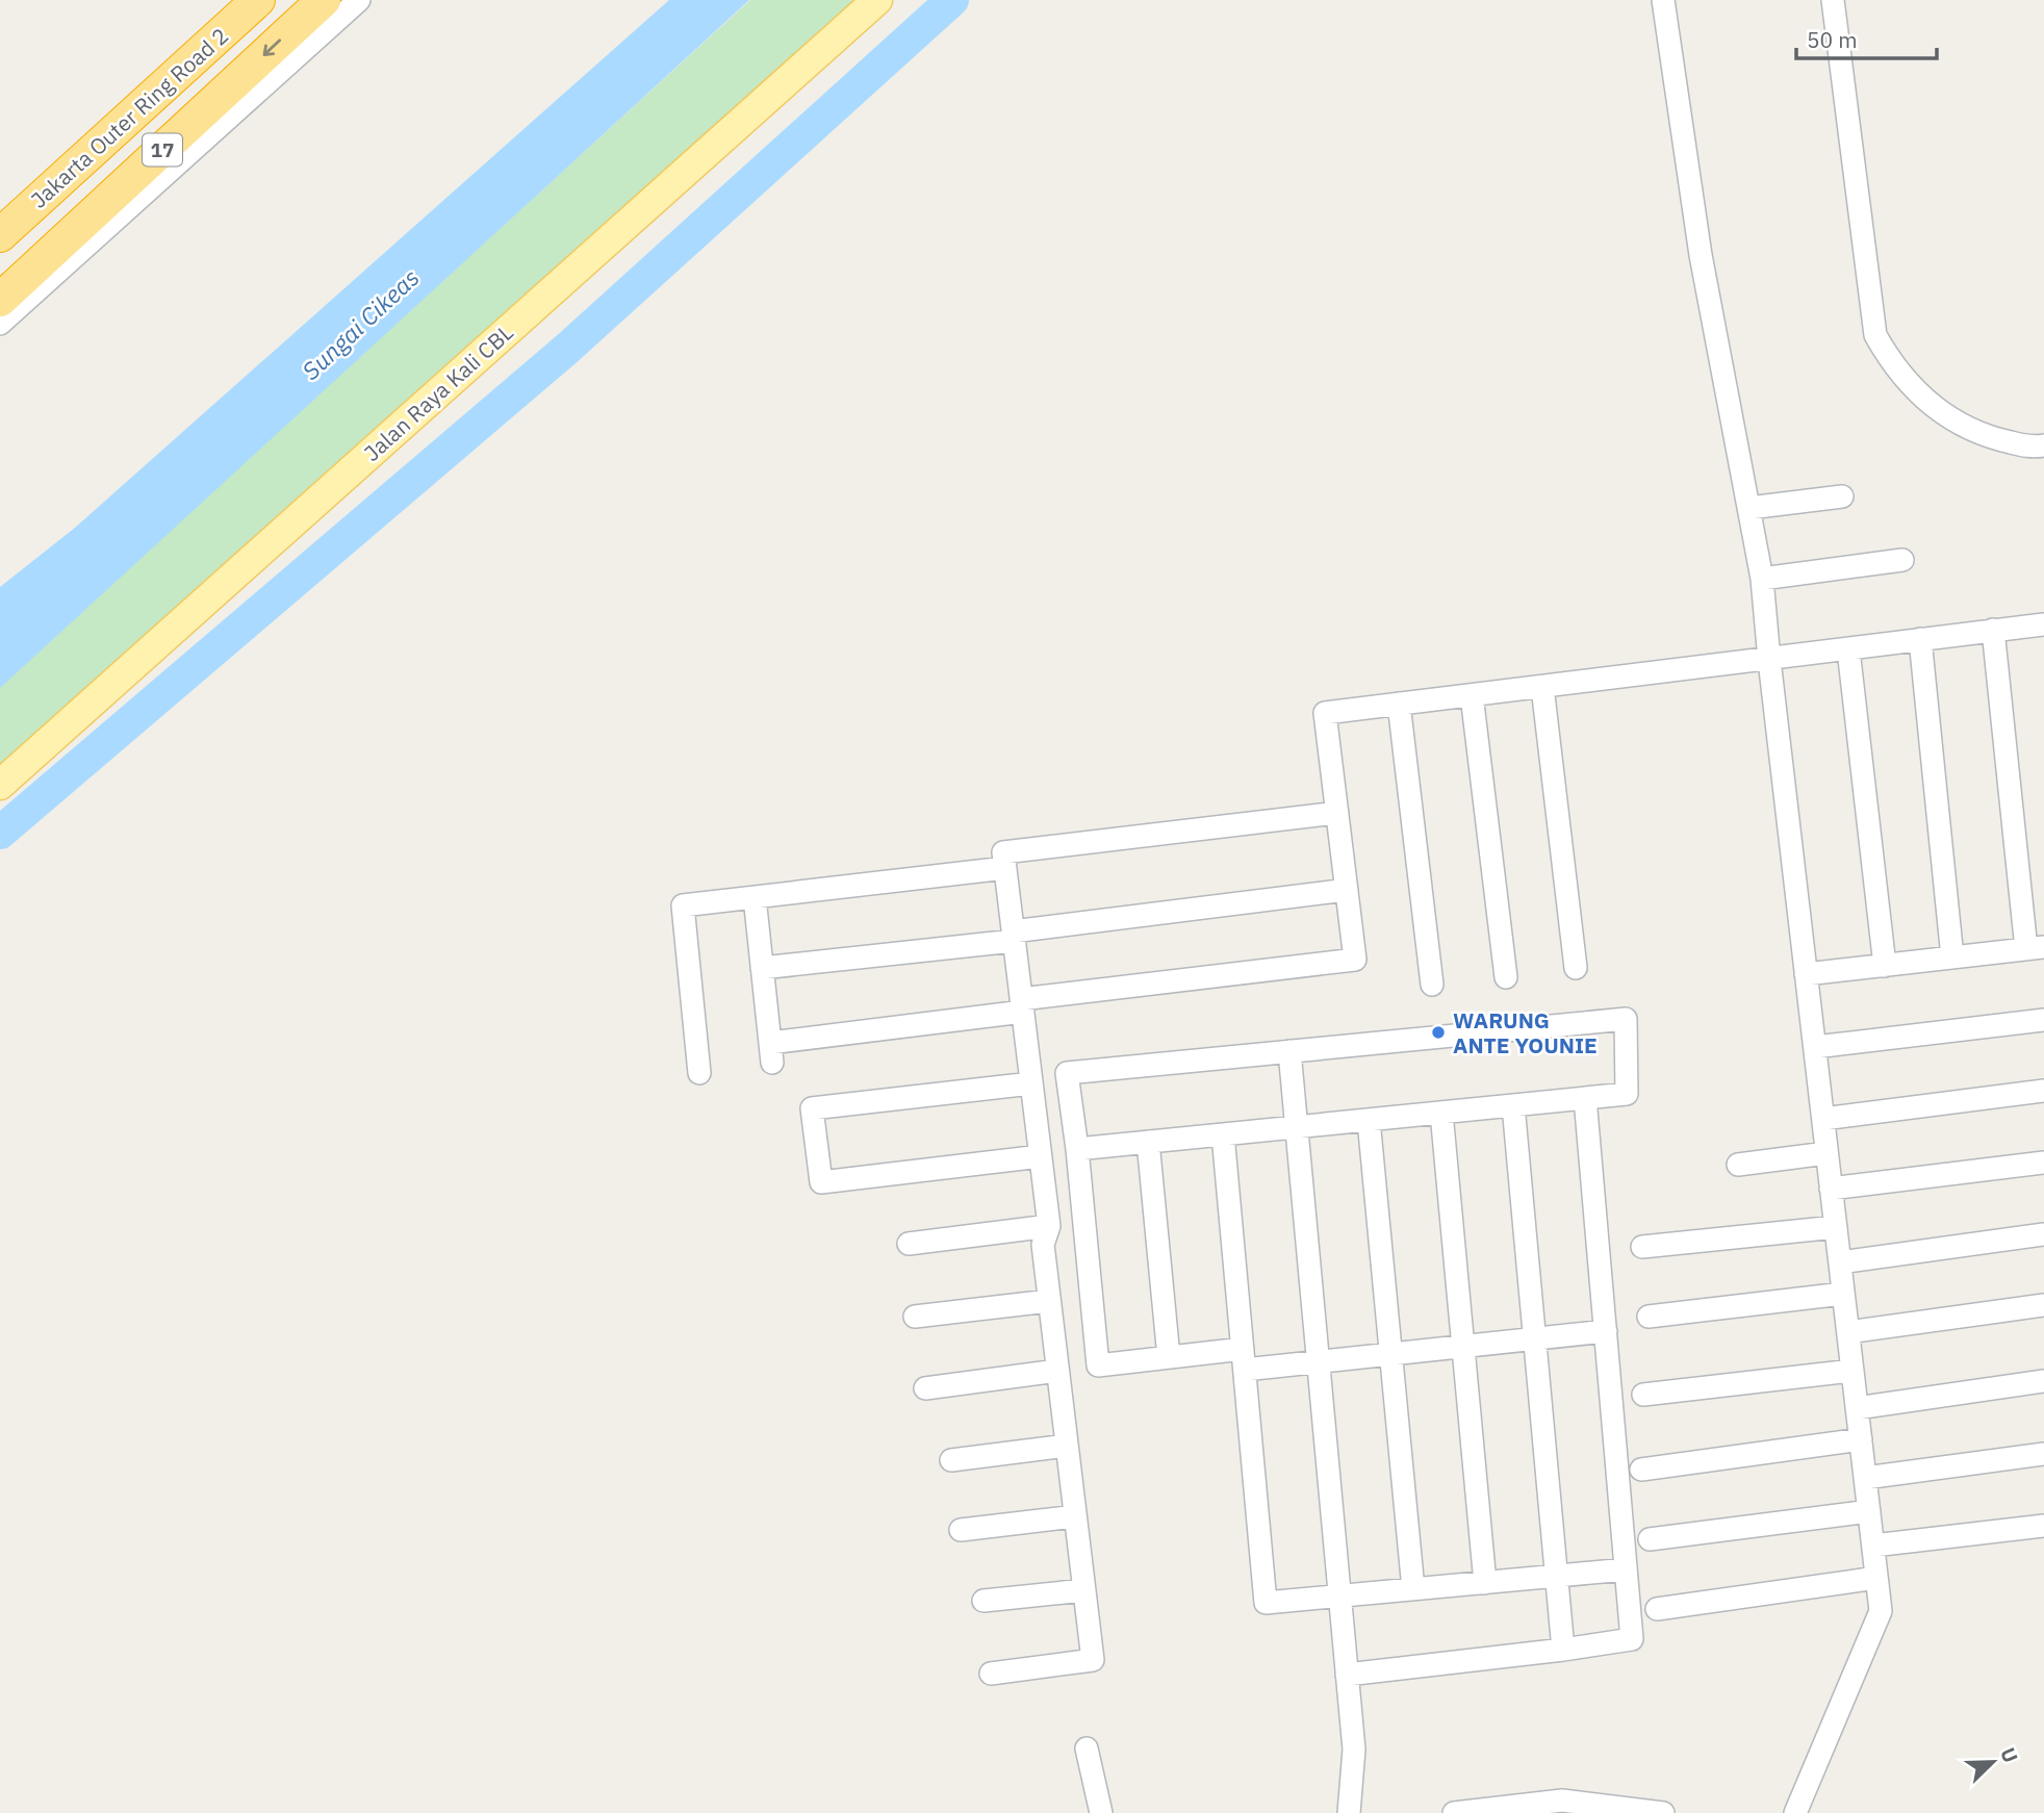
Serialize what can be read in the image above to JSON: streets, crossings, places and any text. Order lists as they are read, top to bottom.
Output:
{
  "streets": {
    "highway": ["Jakarta Outer Ring Road 2", "17"],
    "main road": ["Jalan Raya Kali CBL"]
  },
  "water": ["Sungai Cikeas"],
  "places": ["WARUNG ANTE YOUNIE"],
  "scale_bar": "50 m",
  "north": "top right"
}
